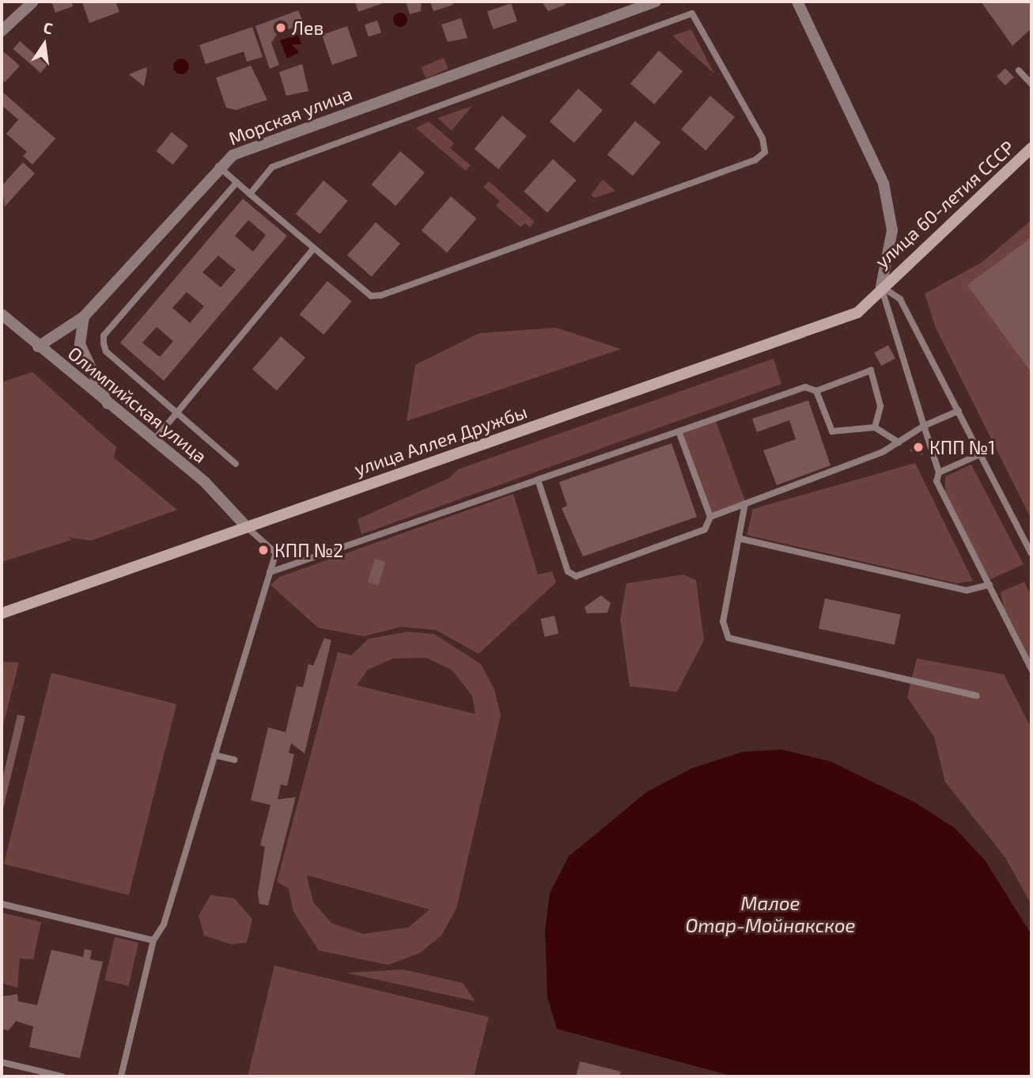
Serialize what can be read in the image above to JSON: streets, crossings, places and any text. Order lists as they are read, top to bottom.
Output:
{
  "streets": {
    "main road": ["улица 60-летия СССР", "улица Аллея Дружбы"],
    "street": ["Морская улица", "Олимпийская улица"]
  },
  "crossings": [
    ["Морская улица", "Олимпийская улица"],
    ["улица 60-летия СССР", "улица Аллея Дружбы"],
    ["Олимпийская улица", "улица Аллея Дружбы"]
  ],
  "water": ["Малое Отар-Мойнакское"],
  "places": ["Лев", "КПП №1", "КПП №2"],
  "north": "top"
}
